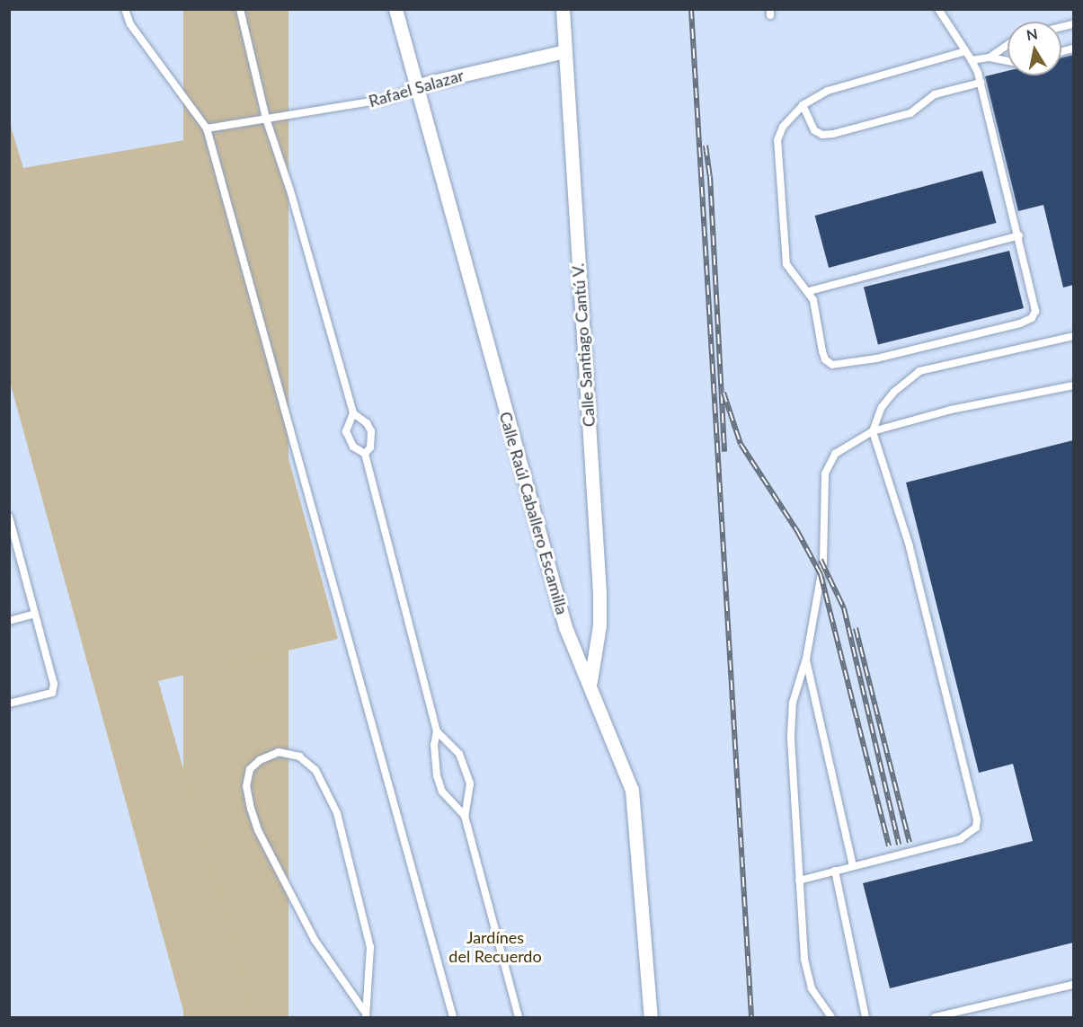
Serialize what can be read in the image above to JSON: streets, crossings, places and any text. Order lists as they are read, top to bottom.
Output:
{
  "streets": {
    "street": ["Rafael Salazar", "Calle Santiago Cantú V.", "Calle Raúl Caballero Escamilla"]
  },
  "crossings": [
    ["Rafael Salazar", "Calle Santiago Cantú V."],
    ["Rafael Salazar", "Calle Raúl Caballero Escamilla"],
    ["Calle Santiago Cantú V.", "Calle Raúl Caballero Escamilla"]
  ],
  "parks": ["Jardínes del Recuerdo"],
  "north": "top"
}
